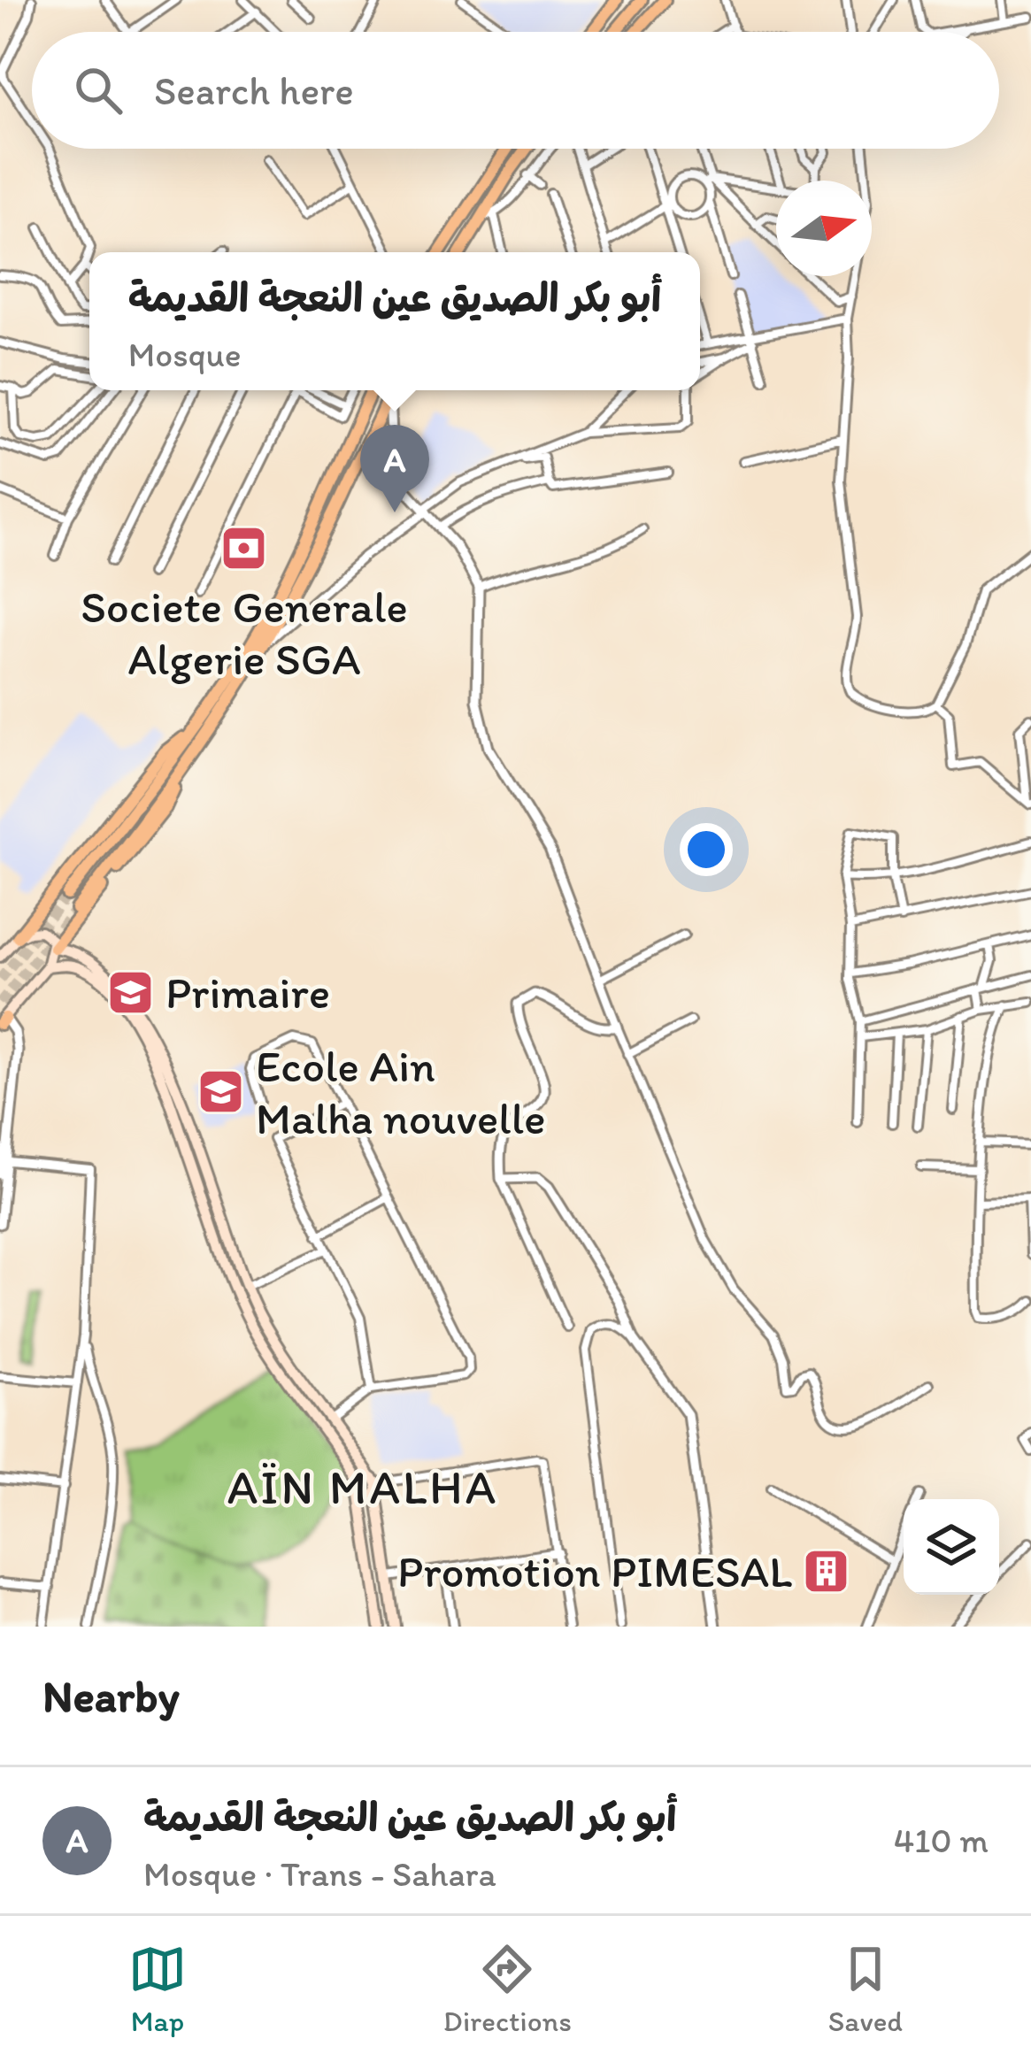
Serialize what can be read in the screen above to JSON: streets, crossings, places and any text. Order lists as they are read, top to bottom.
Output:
{
  "districts": ["AÏN MALHA"],
  "places": {
    "bank": ["Societe Generale Algerie SGA"],
    "school or university": ["Primaire", "Ecole Ain Malha nouvelle"],
    "building": ["Promotion PIMESAL"]
  },
  "north": "right",
  "page": {
    "search": "Search here",
    "popup": ["أبو بكر الصديق عين النعجة القديمة", "Mosque"],
    "pins": "A",
    "heading": "Nearby",
    "list": [
      {
        "mark": "A",
        "name": "أبو بكر الصديق عين النعجة القديمة",
        "note": "Mosque · Trans - Sahara",
        "value": "410 m"
      }
    ],
    "nav": ["Map", "Directions", "Saved"]
  }
}
